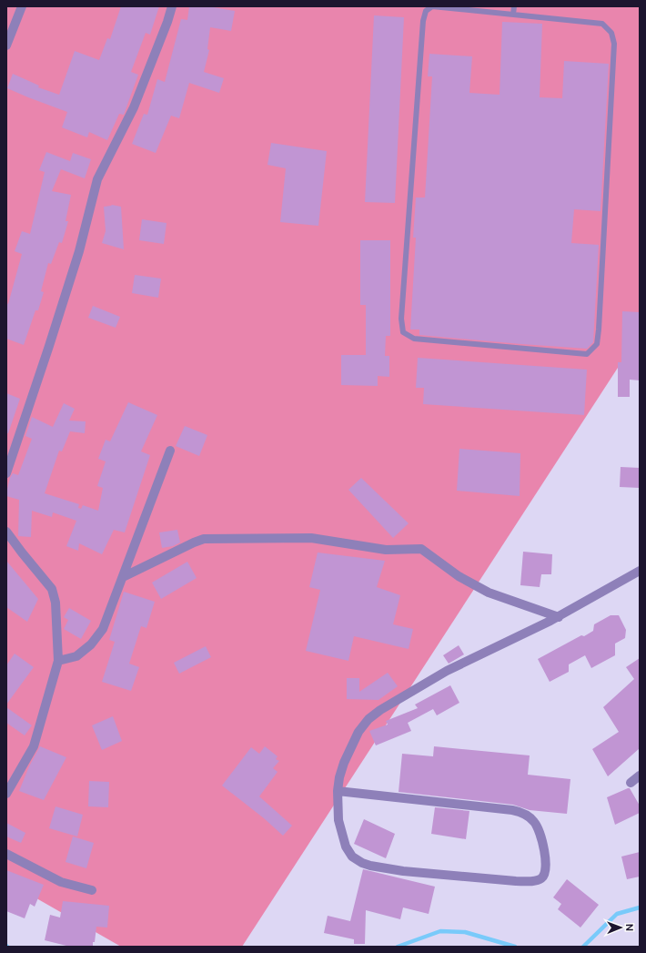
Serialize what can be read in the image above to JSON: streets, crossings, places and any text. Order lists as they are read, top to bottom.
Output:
{
  "north": "right"
}
